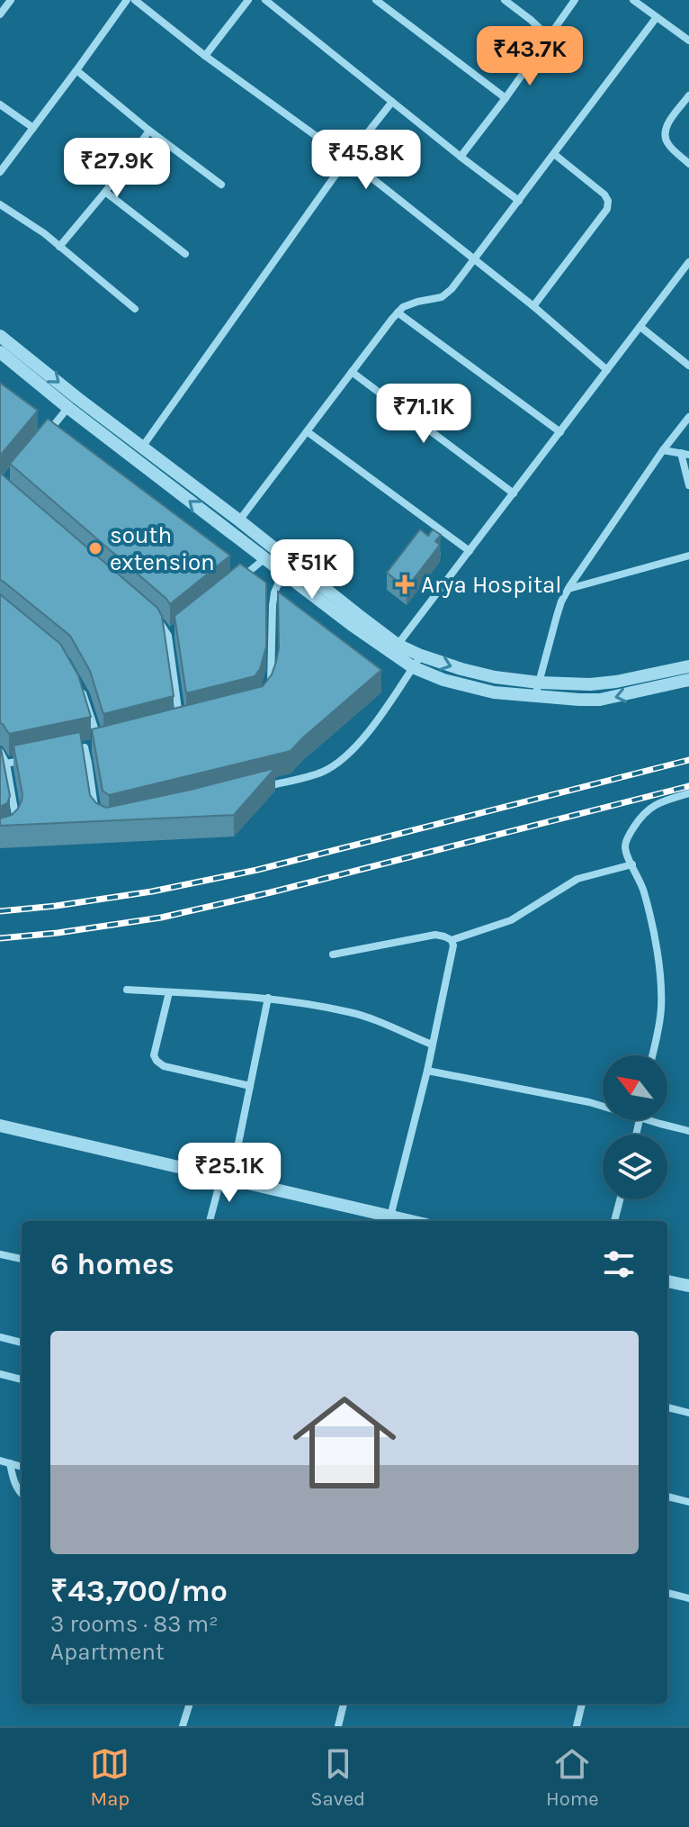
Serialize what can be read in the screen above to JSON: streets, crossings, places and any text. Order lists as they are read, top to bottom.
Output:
{
  "places": {
    "other": ["south extension"],
    "health": ["Arya Hospital"]
  },
  "north": "top left",
  "page": {
    "price": [
      "₹43.7K",
      "₹45.8K",
      "₹27.9K",
      "₹71.1K",
      "₹51K",
      "₹25.1K"
    ],
    "heading": "6 homes",
    "list": [
      {
        "name": "₹43,700/mo",
        "note": "3 rooms · 83 m² · Apartment"
      }
    ],
    "tabs": ["Map", "Saved", "Home"]
  }
}
